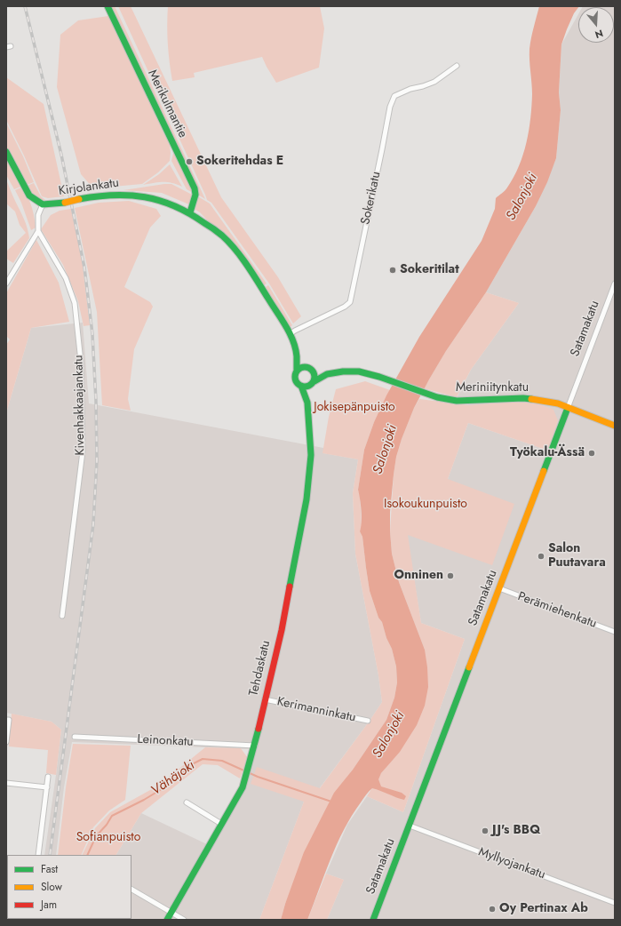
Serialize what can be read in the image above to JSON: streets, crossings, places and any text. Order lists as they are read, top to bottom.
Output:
{
  "streets": {
    "street": [
      "Merikulmantie",
      "Kirjolankatu",
      "Sokerikatu",
      "Satamakatu",
      "Meriniitynkatu",
      "Kivenhakkaajankatu",
      "Perämiehenkatu",
      "Tehdaskatu",
      "Kerimanninkatu",
      "Leinonkatu",
      "Myllyojankatu"
    ]
  },
  "crossings": [
    ["Merikulmantie", "Kirjolankatu"],
    ["Kirjolankatu", "Sokerikatu"],
    ["Kirjolankatu", "Meriniitynkatu"],
    ["Kirjolankatu", "Tehdaskatu"],
    ["Satamakatu", "Meriniitynkatu"],
    ["Satamakatu", "Perämiehenkatu"],
    ["Satamakatu", "Myllyojankatu"],
    ["Meriniitynkatu", "Tehdaskatu"],
    ["Tehdaskatu", "Kerimanninkatu"],
    ["Tehdaskatu", "Leinonkatu"]
  ],
  "water": ["Salonjoki", "Vähäjoki"],
  "parks": ["Jokisepänpuisto", "Isokoukunpuisto", "Sofianpuisto"],
  "places": [
    "Sokeritehdas E",
    "Sokeritilat",
    "Työkalu-Ässä",
    "Salon Puutavara",
    "Onninen",
    "JJ's BBQ",
    "Oy Pertinax Ab"
  ],
  "legend": ["Fast", "Slow", "Jam"],
  "north": "bottom"
}
